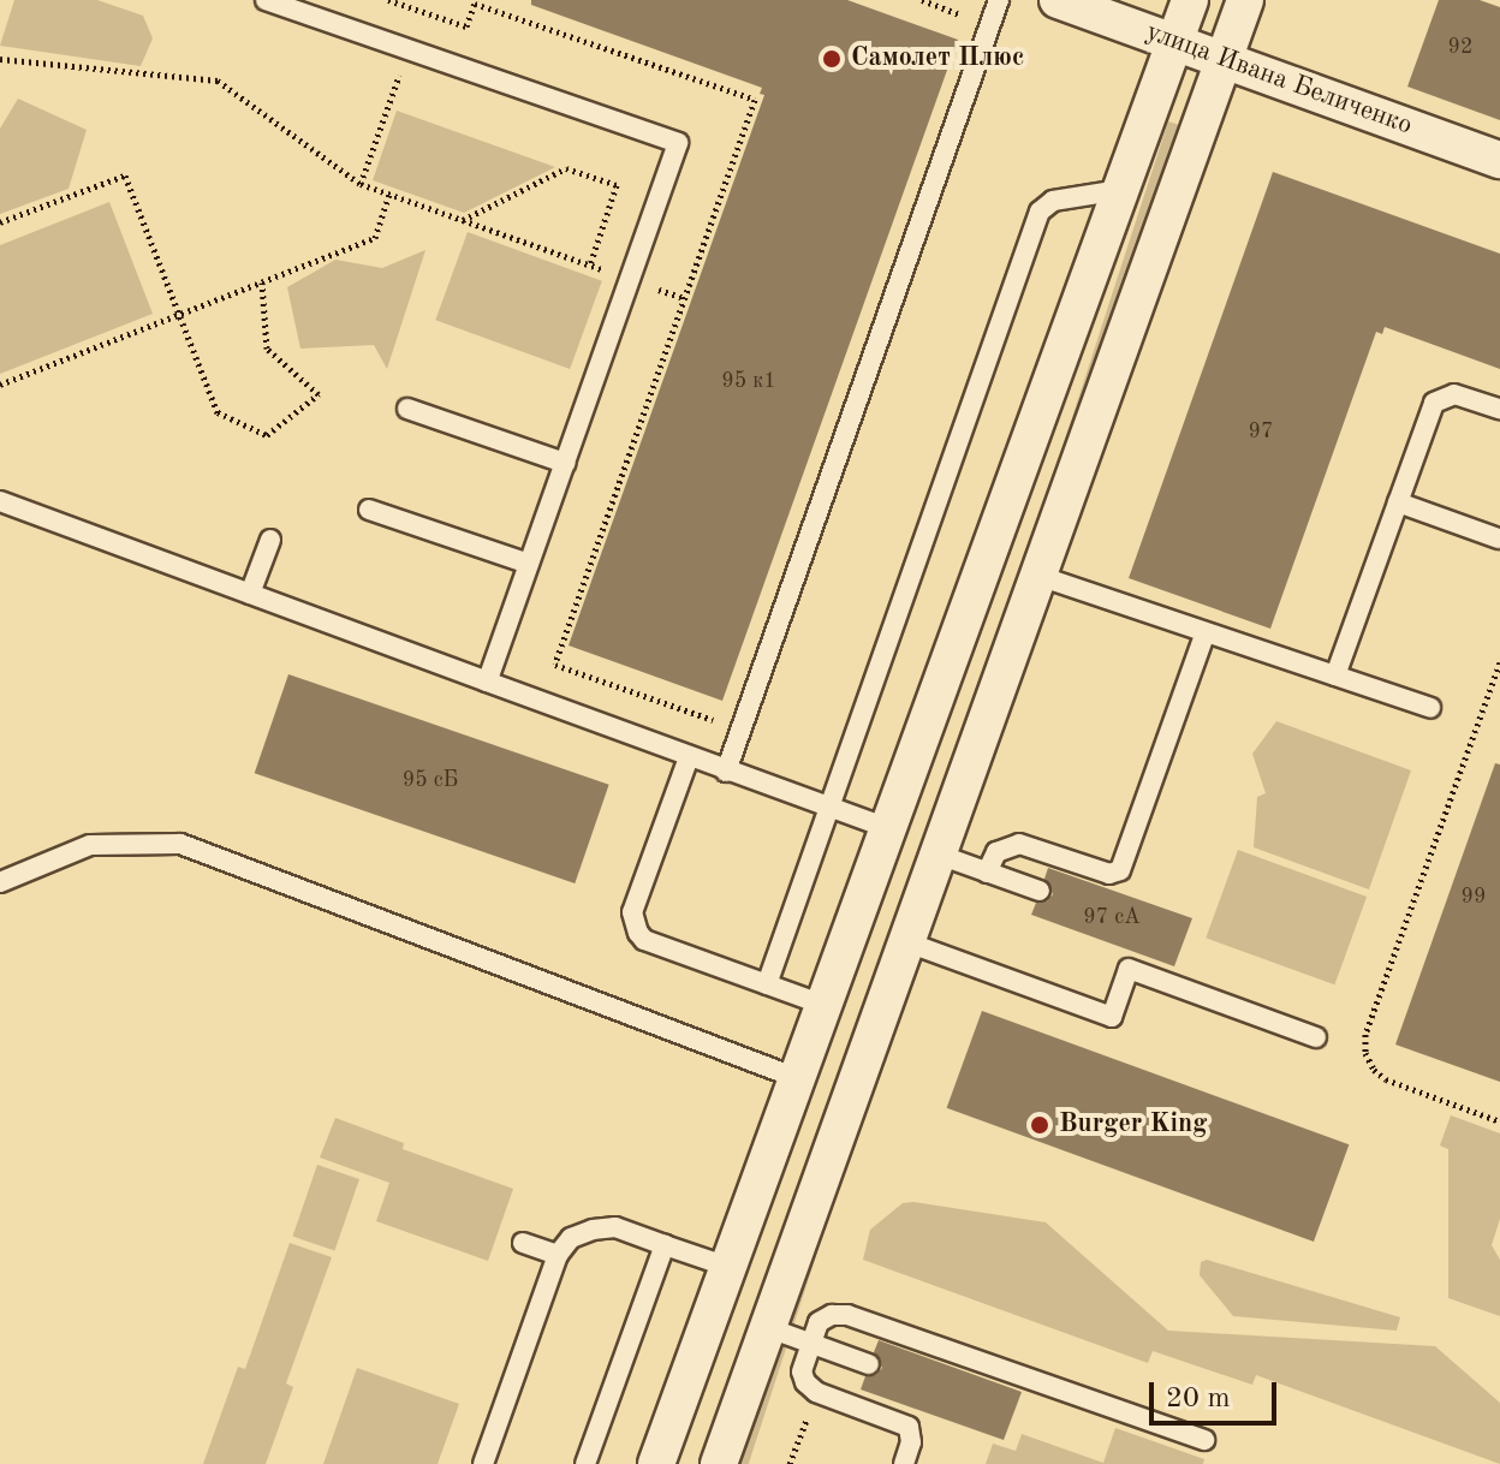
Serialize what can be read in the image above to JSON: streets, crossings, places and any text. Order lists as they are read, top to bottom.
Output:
{
  "streets": {
    "street": ["улица Ивана Беличенко"]
  },
  "places": ["Самолет Плюс", "Burger King"],
  "house_numbers": [
    "92",
    "95 к1",
    "97",
    "95 сБ",
    "99",
    "97 сА"
  ],
  "scale_bar": "20 m"
}
